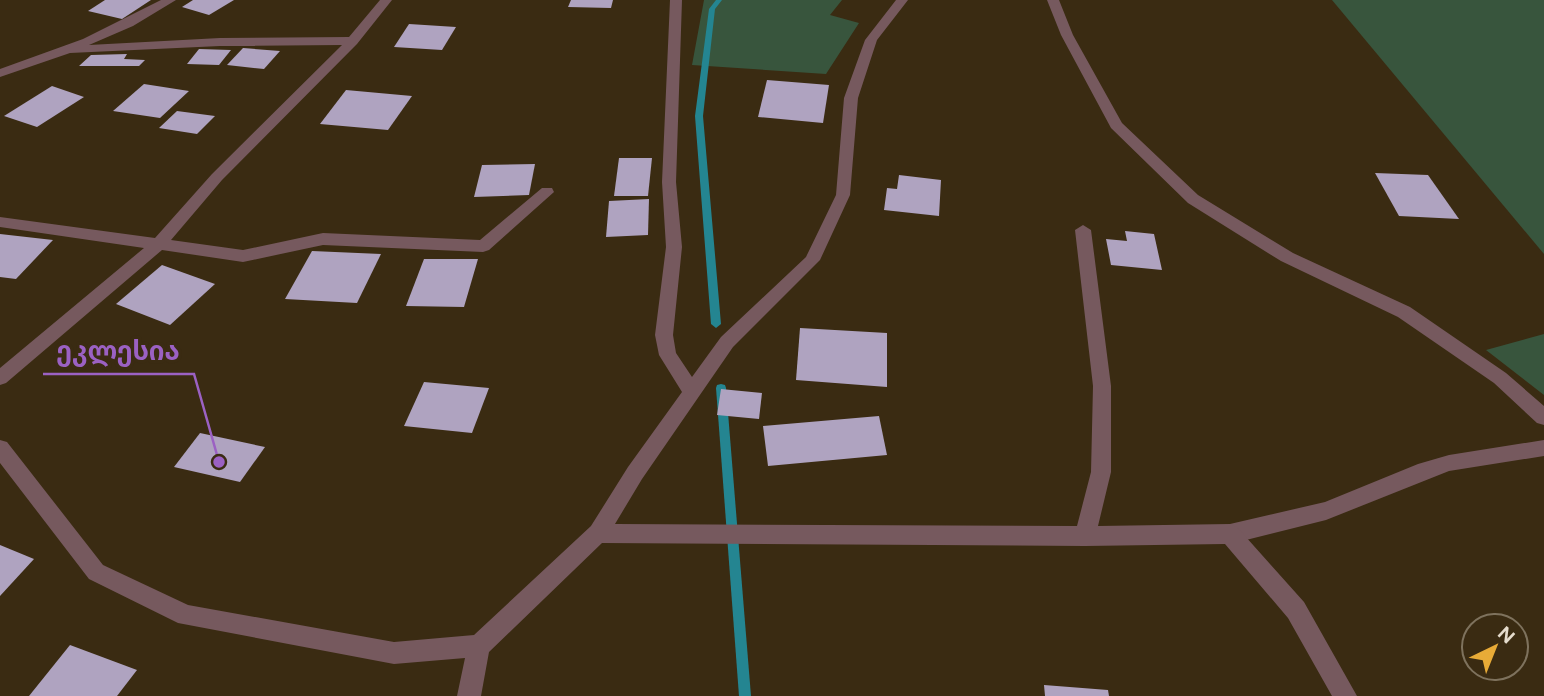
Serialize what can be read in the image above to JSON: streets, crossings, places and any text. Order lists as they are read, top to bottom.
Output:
{
  "places": ["ეკლესია"],
  "north": "top right"
}
